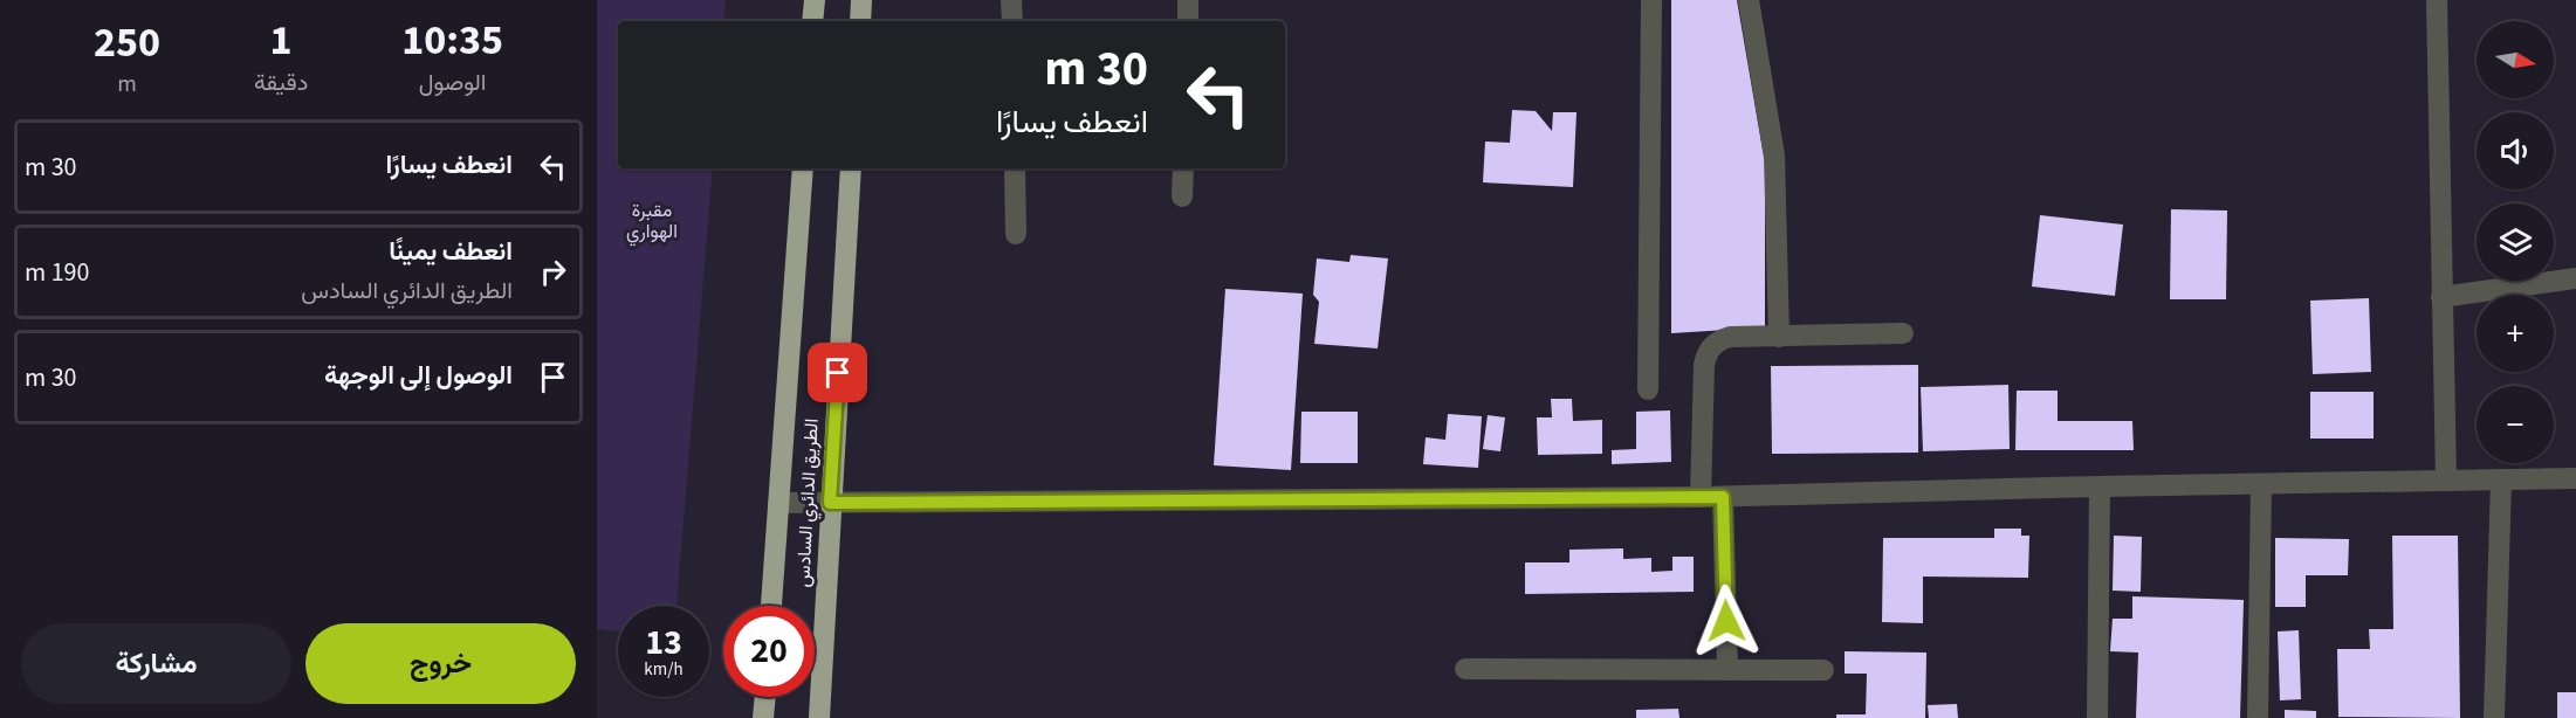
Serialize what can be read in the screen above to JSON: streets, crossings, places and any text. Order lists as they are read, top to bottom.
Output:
{
  "streets": {
    "highway": ["الطريق الدائري السادس"]
  },
  "parks": ["مقبرة الهواري"],
  "north": "right",
  "page": {
    "eta": [
      "10:35",
      "الوصول",
      "1",
      "دقيقة",
      "250",
      "m"
    ],
    "map_buttons": ["+", "−"],
    "turn": ["30 m", "انعطف يسارًا"],
    "list": [
      {
        "name": "انعطف يسارًا",
        "value": "30 m"
      },
      {
        "name": "انعطف يمينًا",
        "note": "الطريق الدائري السادس",
        "value": "190 m"
      },
      {
        "name": "الوصول إلى الوجهة",
        "value": "30 m"
      }
    ],
    "speed": "13 km/h",
    "limit": "20",
    "buttons": ["خروج", "مشاركة"]
  }
}
